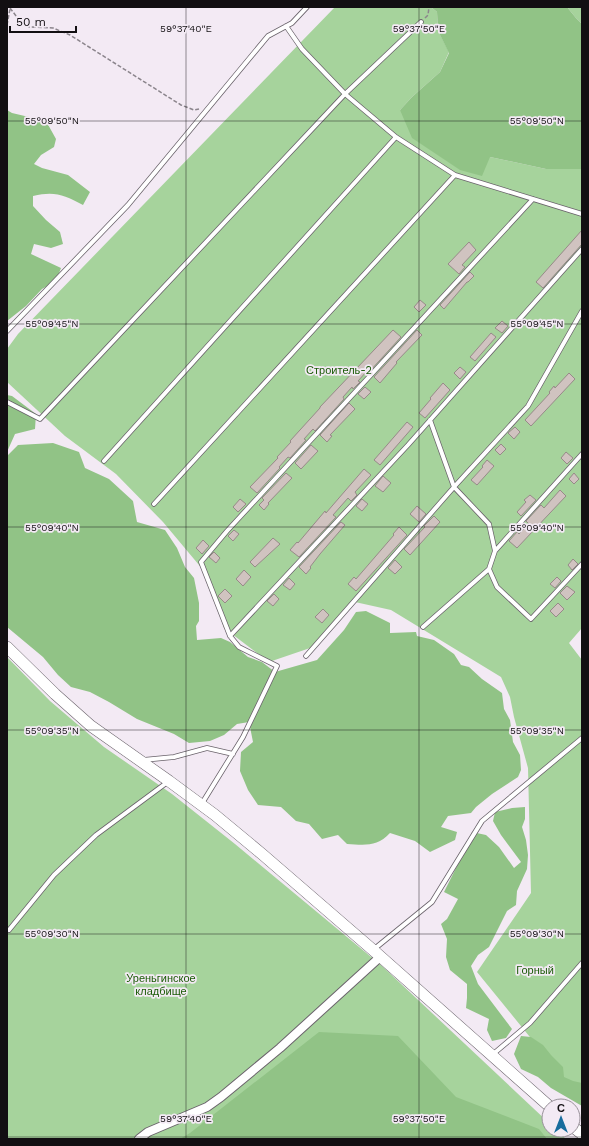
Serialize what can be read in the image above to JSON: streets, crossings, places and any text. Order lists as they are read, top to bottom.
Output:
{
  "parks": ["Строитель-2", "Горный", "Уреньгинское кладбище"],
  "scale_bar": "50 m",
  "north": "top",
  "coordinates": [
    "59°37'40\"E",
    "59°37'50\"E",
    "55°09'50\"N",
    "55°09'45\"N",
    "55°09'40\"N",
    "55°09'35\"N",
    "55°09'30\"N"
  ]
}
